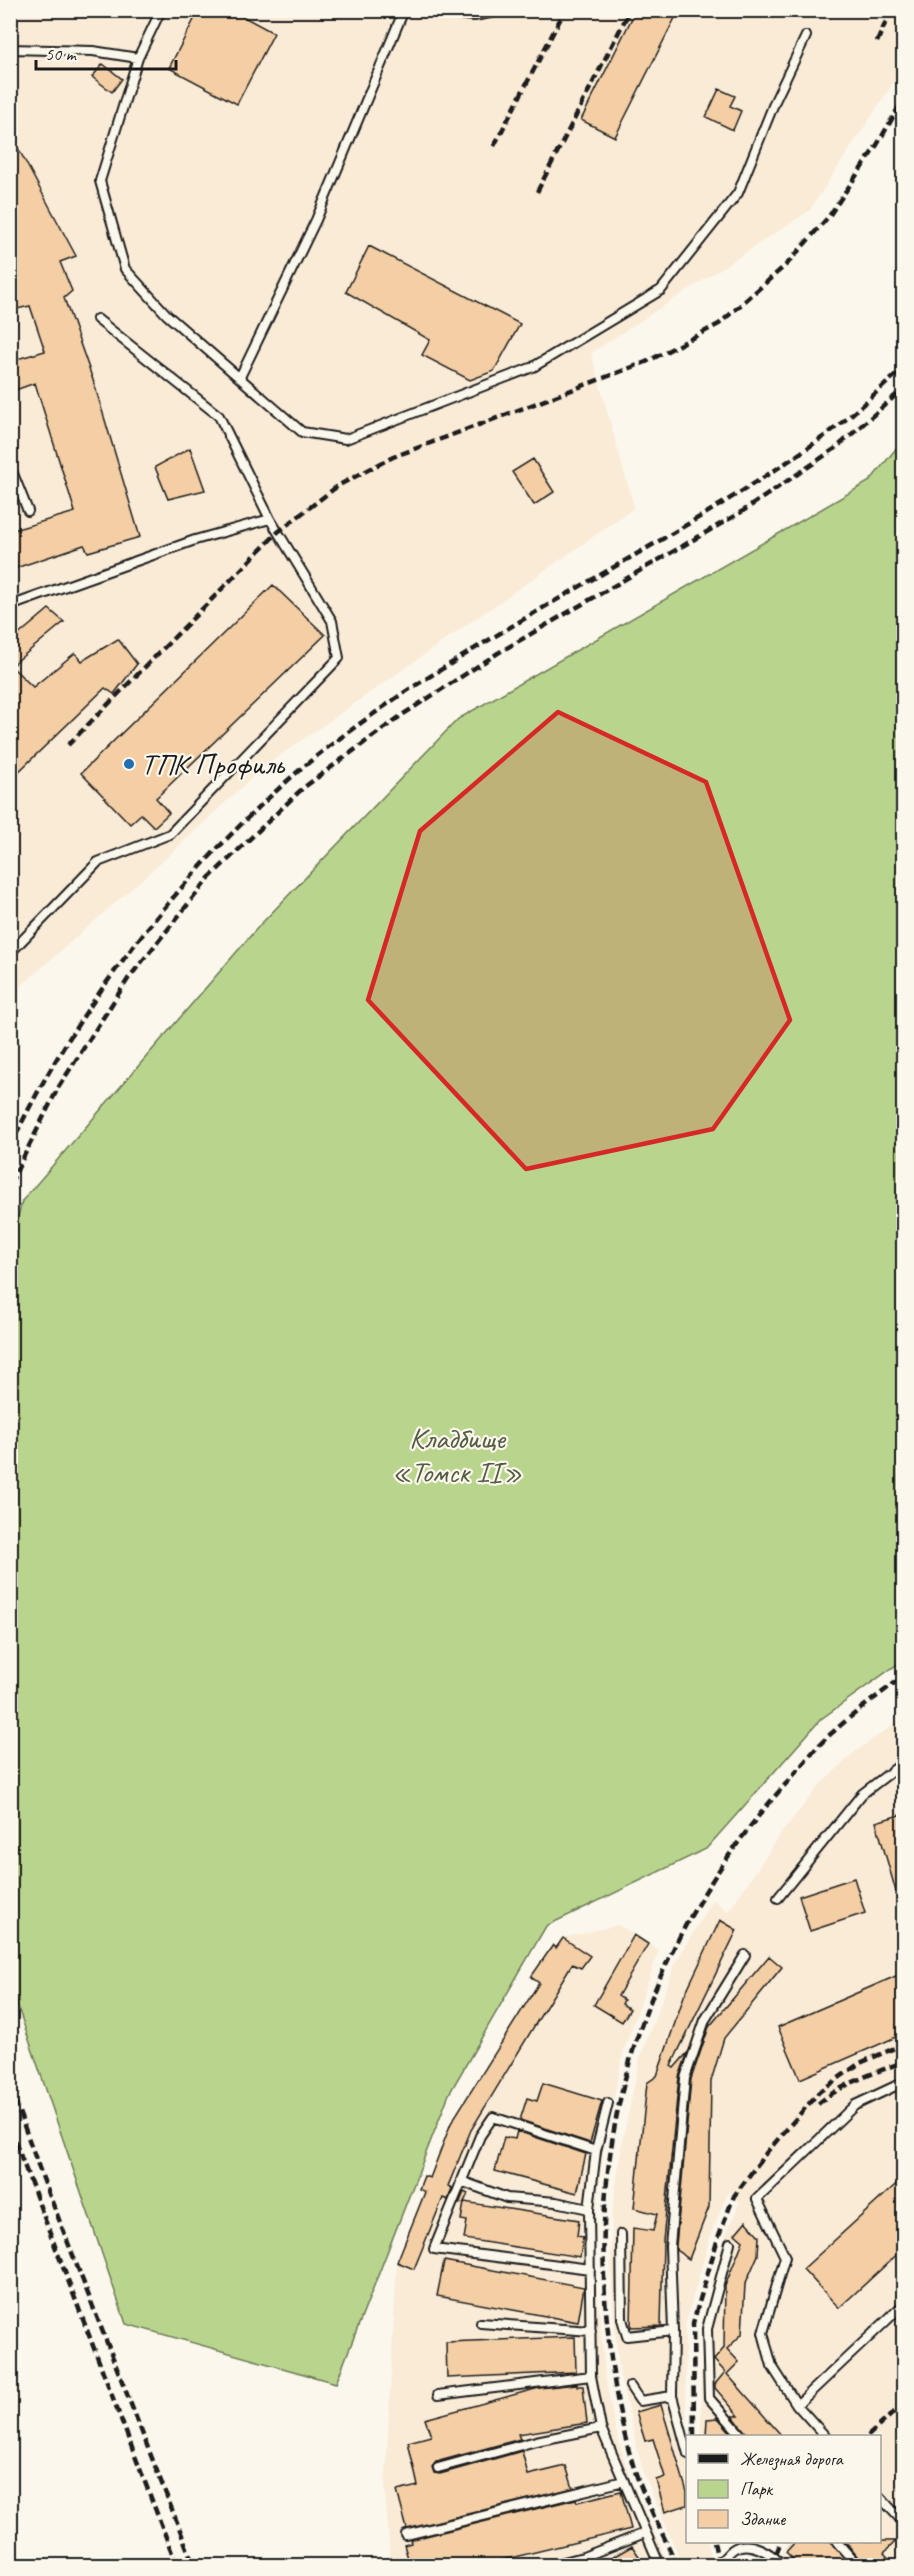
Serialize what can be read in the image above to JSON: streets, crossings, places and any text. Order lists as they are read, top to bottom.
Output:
{
  "parks": ["Кладбище «Томск II»"],
  "places": ["ТПК Профиль"],
  "legend": ["Железная дорога", "Парк", "Здание"],
  "scale_bar": "50 m"
}
